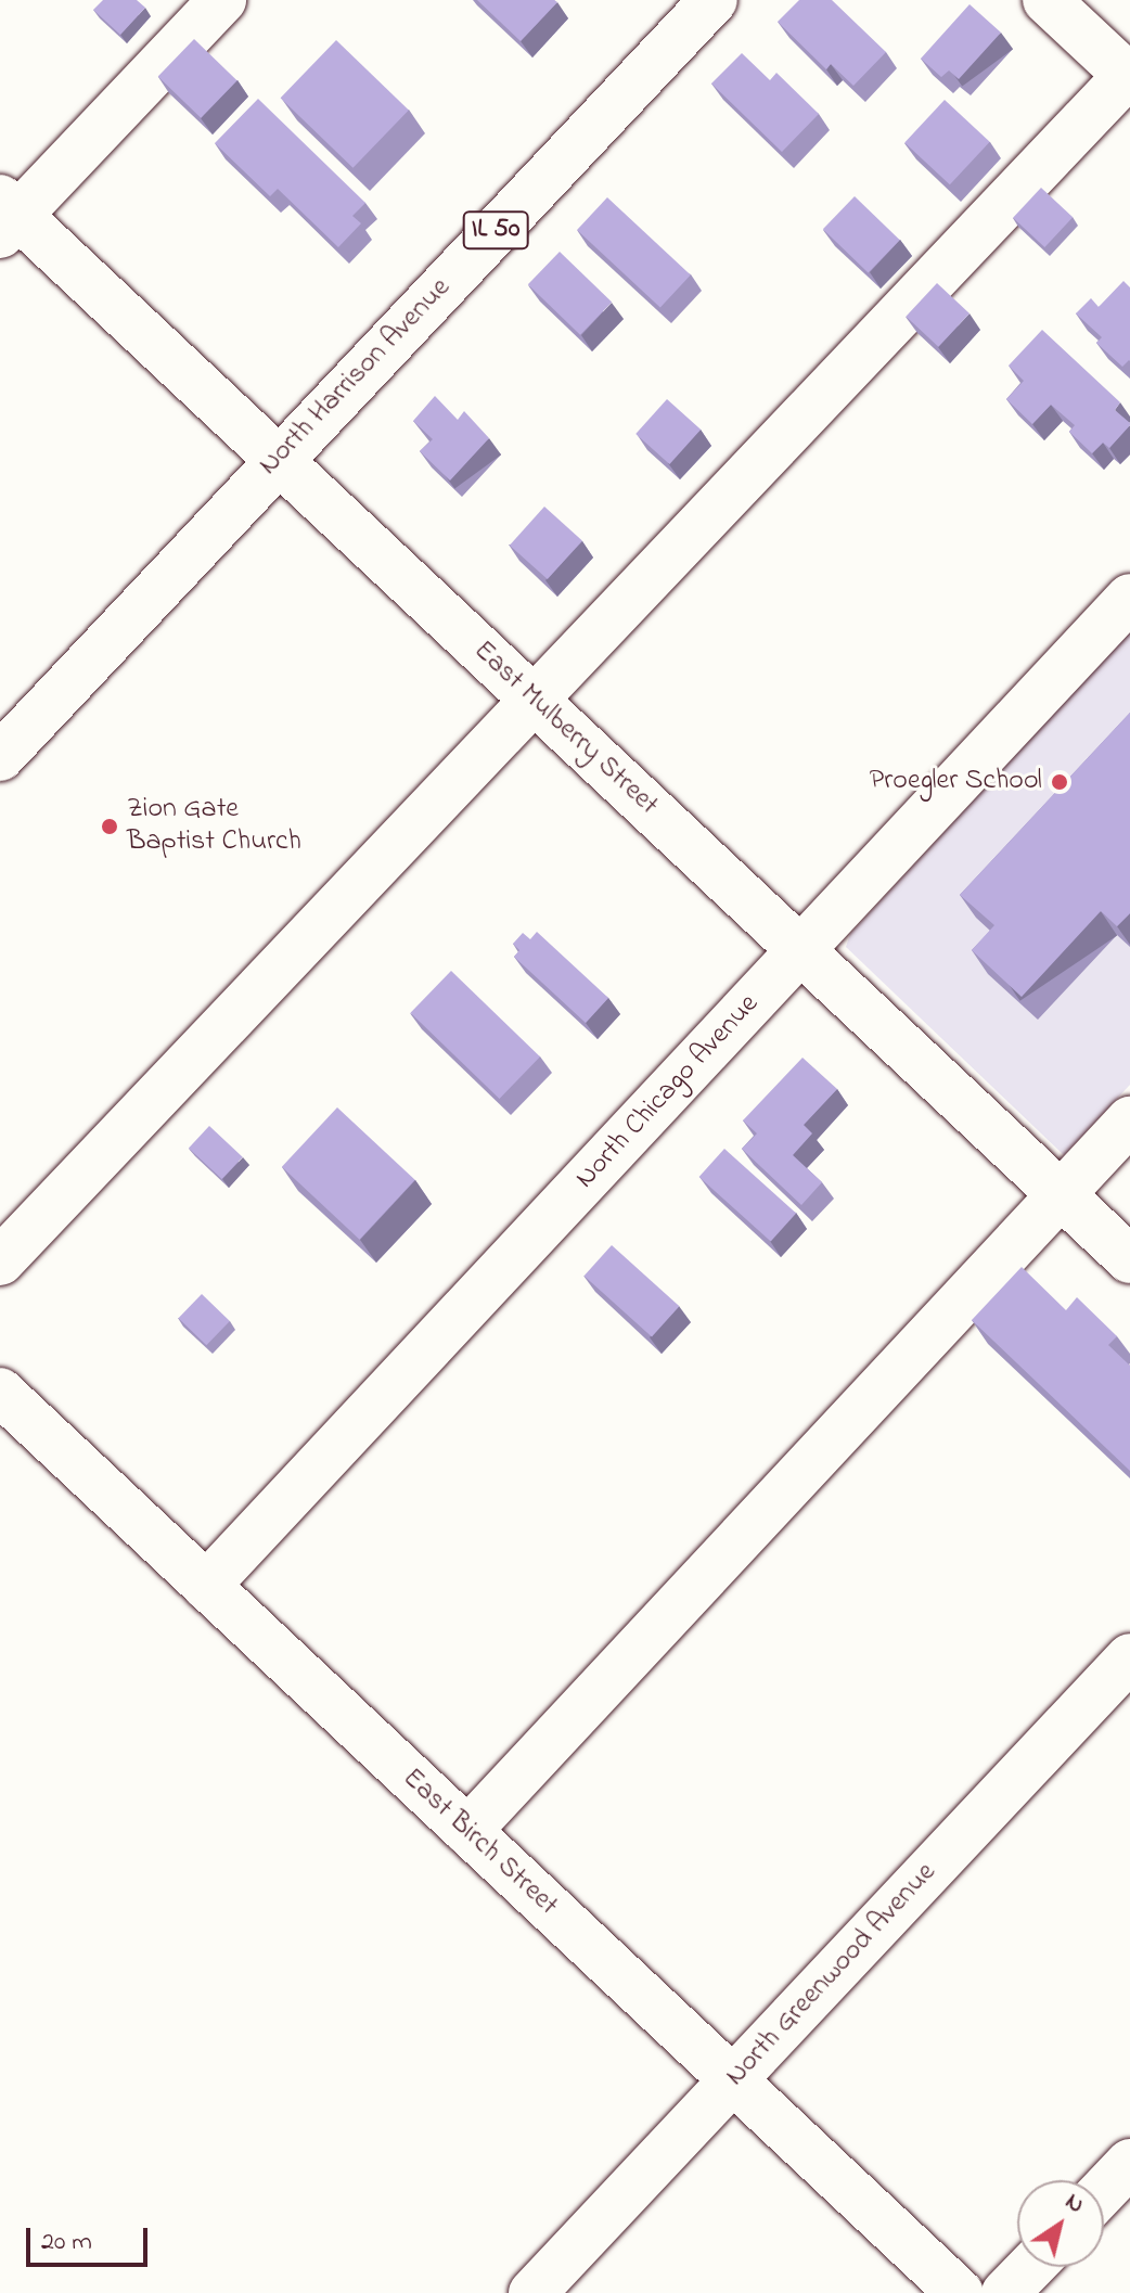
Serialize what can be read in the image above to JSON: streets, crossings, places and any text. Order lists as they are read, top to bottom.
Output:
{
  "streets": {
    "street": [
      "IL 50",
      "North Harrison Avenue",
      "East Mulberry Street",
      "North Chicago Avenue",
      "East Birch Street",
      "North Greenwood Avenue"
    ]
  },
  "crossings": [
    ["North Harrison Avenue", "East Mulberry Street"],
    ["East Mulberry Street", "North Chicago Avenue"],
    ["North Chicago Avenue", "East Birch Street"],
    ["East Birch Street", "North Greenwood Avenue"]
  ],
  "places": ["Proegler School", "Zion Gate Baptist Church"],
  "scale_bar": "20 m",
  "north": "top right"
}
